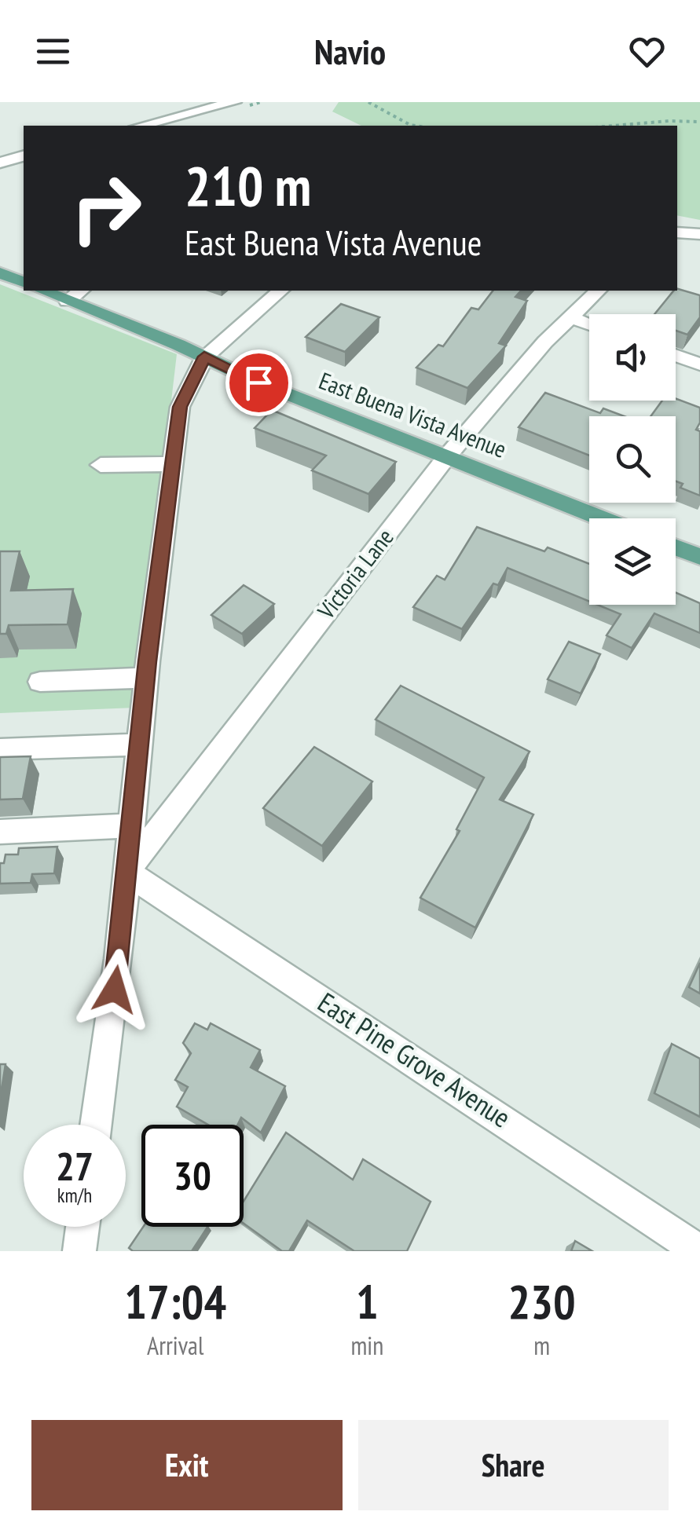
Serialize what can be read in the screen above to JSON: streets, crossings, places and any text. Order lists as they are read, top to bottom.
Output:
{
  "streets": {
    "main road": ["East Buena Vista Avenue"],
    "street": ["Victoria Lane", "East Pine Grove Avenue"]
  },
  "crossings": [
    ["East Buena Vista Avenue", "Victoria Lane"],
    ["Victoria Lane", "East Pine Grove Avenue"]
  ],
  "page": {
    "header": "Navio",
    "turn": ["210 m", "East Buena Vista Avenue"],
    "speed": "27 km/h",
    "limit": "30",
    "eta": [
      "17:04",
      "Arrival",
      "1",
      "min",
      "230",
      "m"
    ],
    "buttons": ["Exit", "Share"]
  }
}
